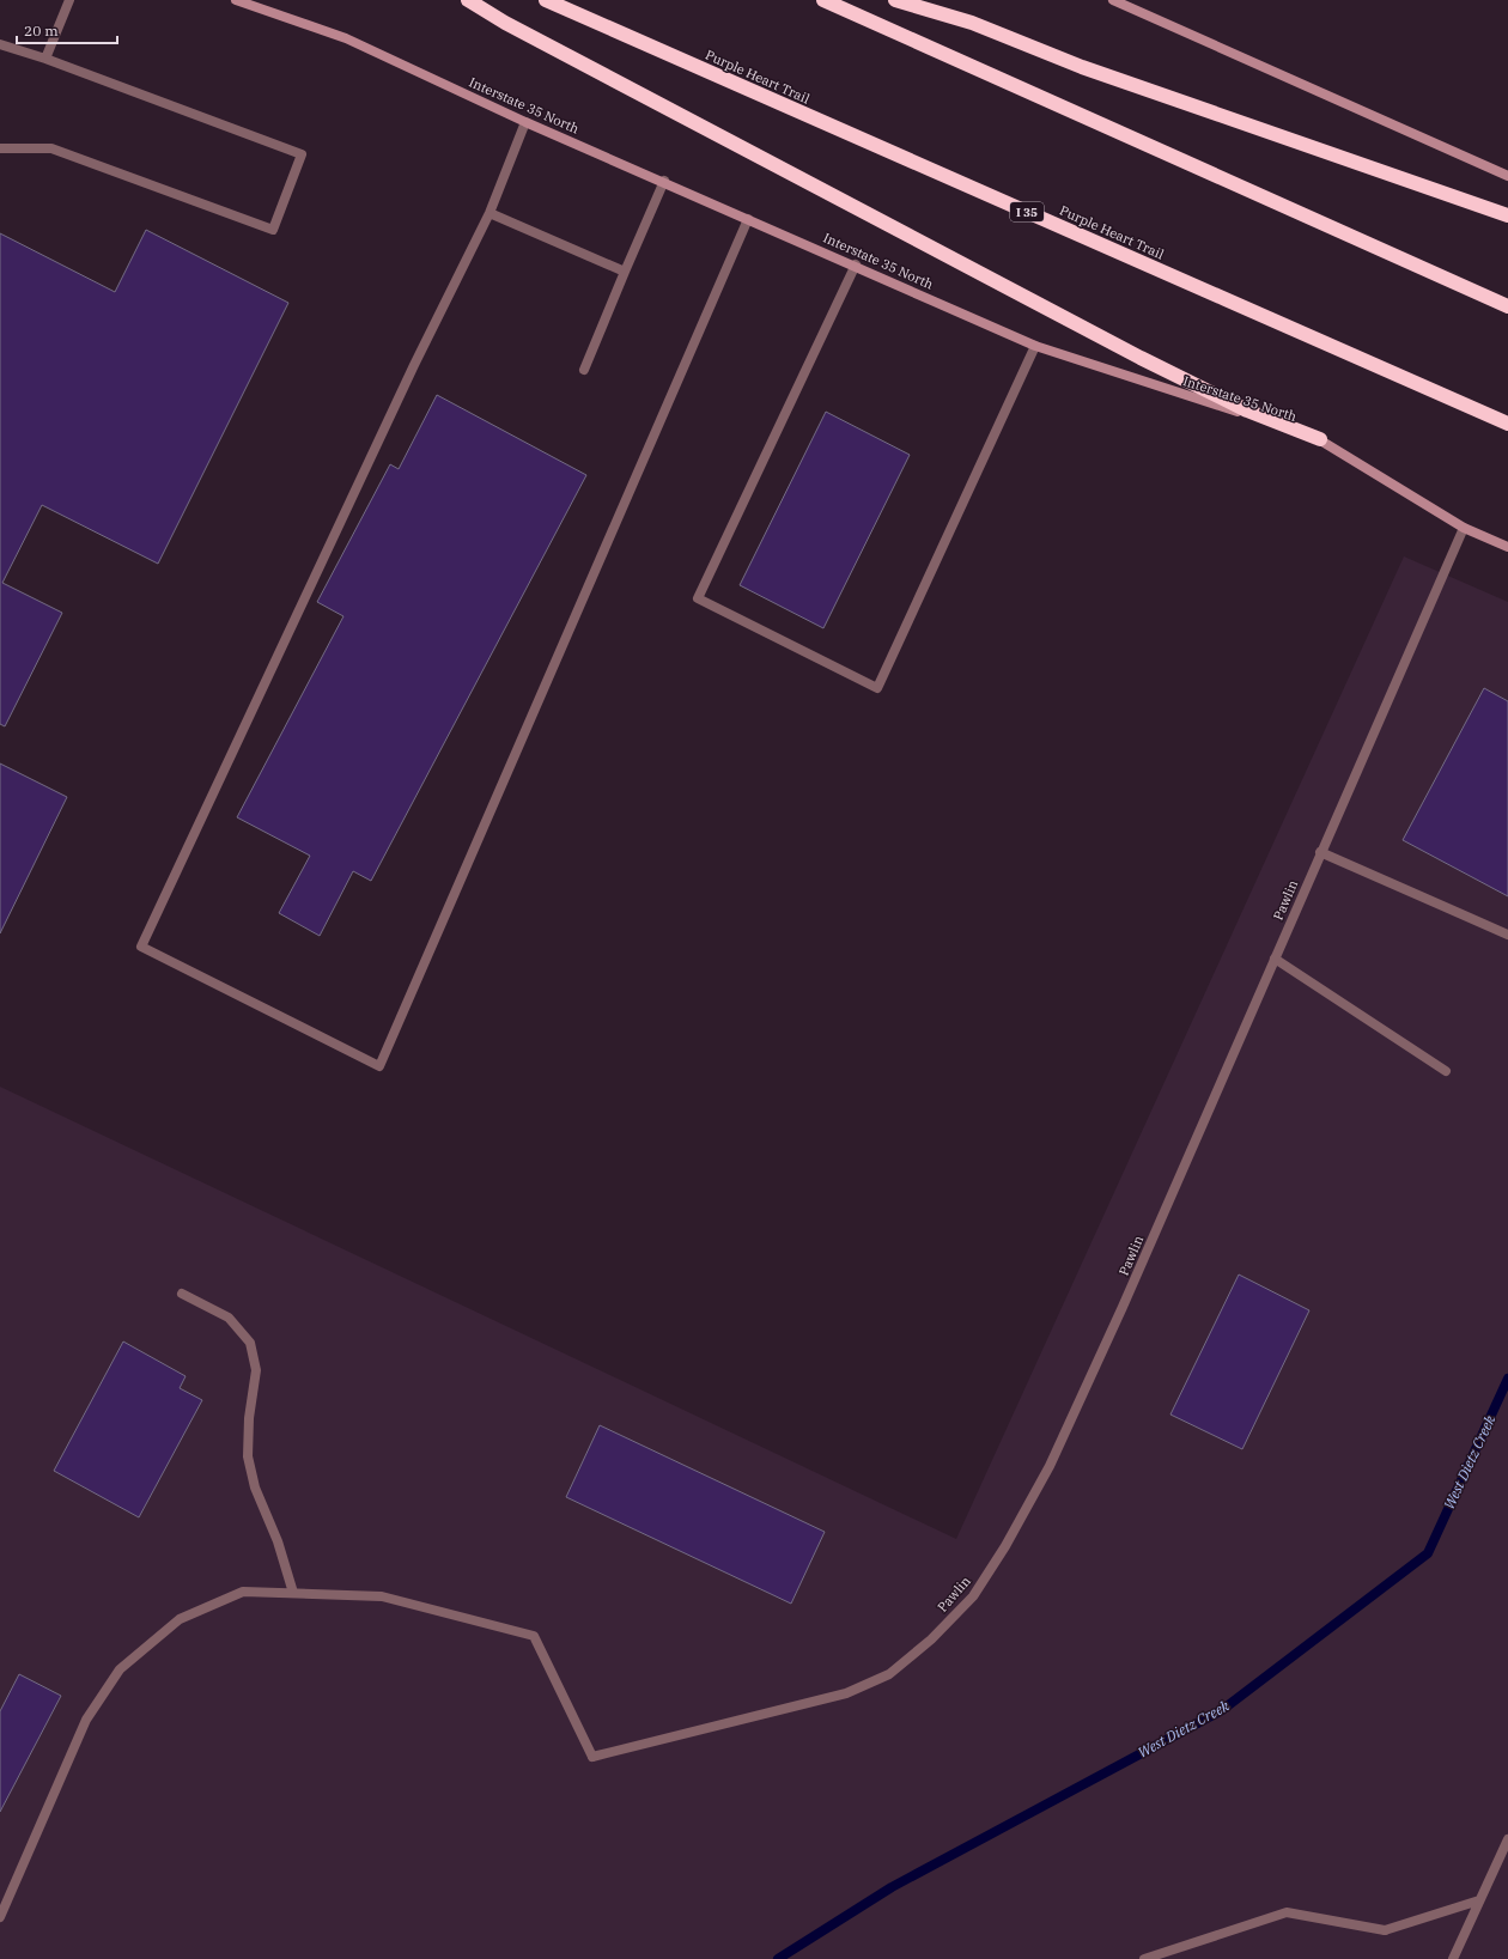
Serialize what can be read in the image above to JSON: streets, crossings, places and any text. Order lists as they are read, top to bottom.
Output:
{
  "streets": {
    "highway": ["Purple Heart Trail", "I 35"],
    "main road": ["Interstate 35 North"],
    "street": ["Pawlin"]
  },
  "crossings": [
    ["Interstate 35 North", "Pawlin"]
  ],
  "water": ["West Dietz Creek"],
  "scale_bar": "20 m"
}
